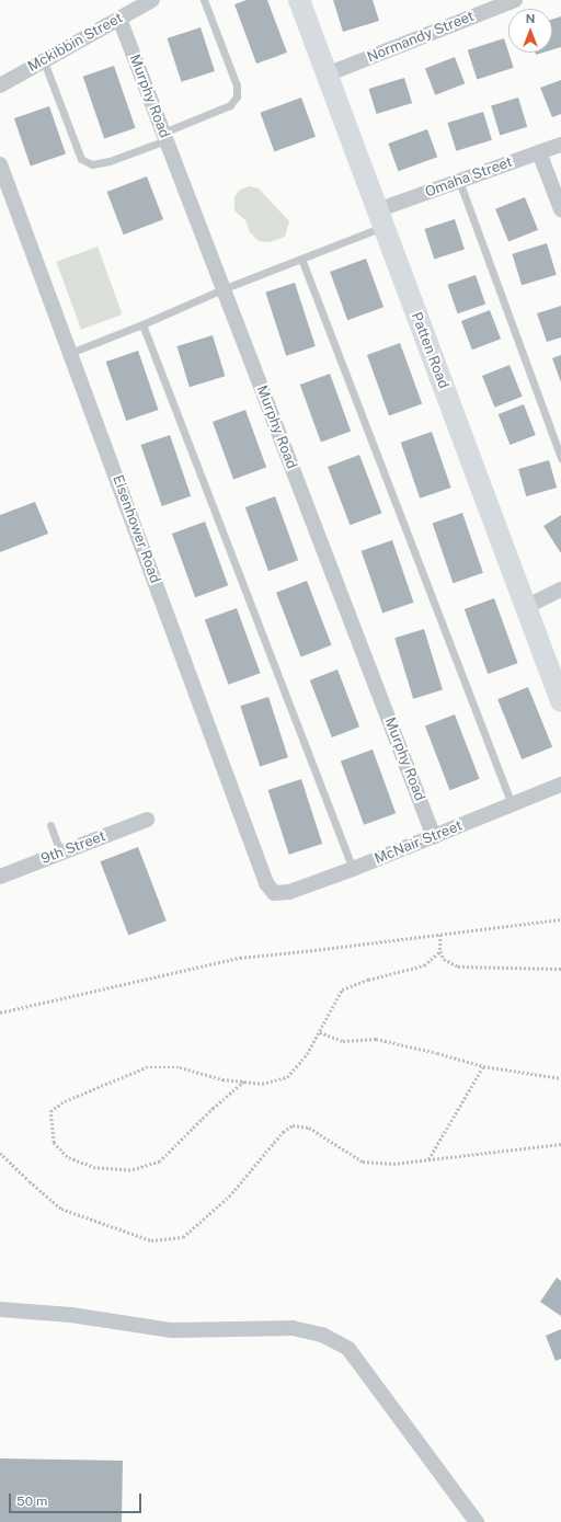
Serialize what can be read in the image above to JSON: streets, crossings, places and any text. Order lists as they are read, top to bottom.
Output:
{
  "streets": {
    "street": [
      "Normandy Street",
      "Mckibbin Street",
      "Murphy Road",
      "Omaha Street",
      "Patten Road",
      "Eisenhower Road",
      "McNair Street",
      "9th Street"
    ]
  },
  "crossings": [
    ["Normandy Street", "Patten Road"],
    ["Mckibbin Street", "Murphy Road"],
    ["Murphy Road", "McNair Street"],
    ["Omaha Street", "Patten Road"],
    ["Eisenhower Road", "McNair Street"]
  ],
  "scale_bar": "50 m",
  "north": "top"
}
